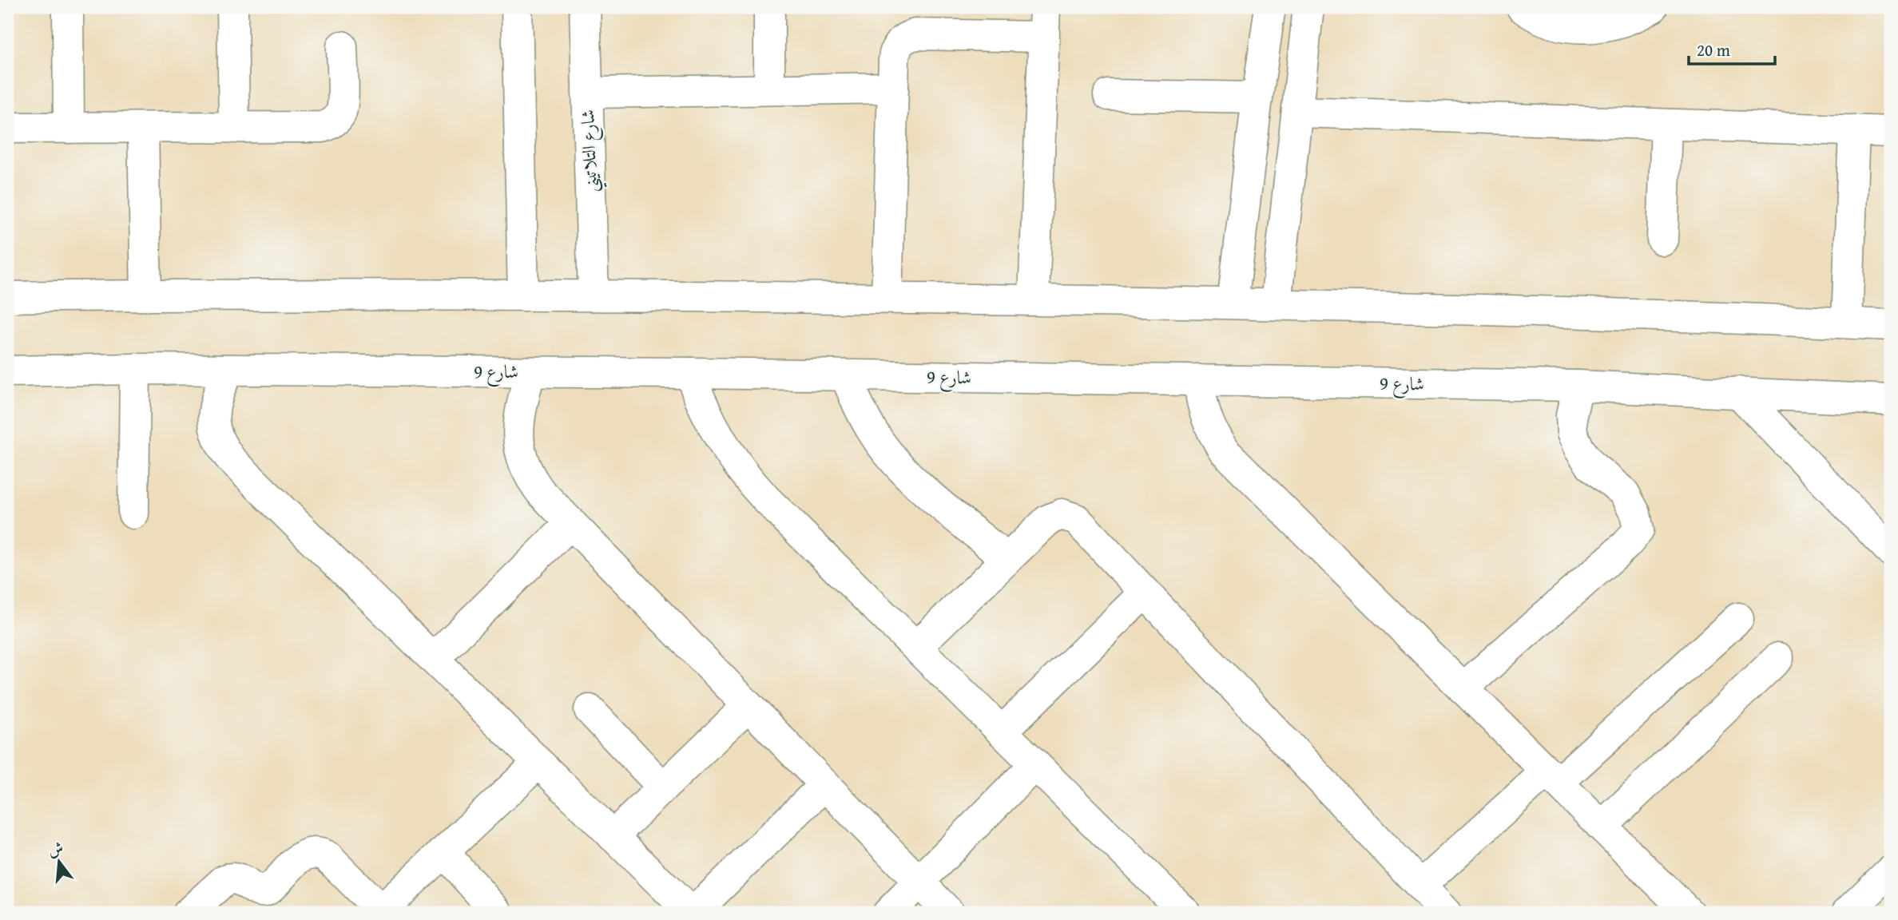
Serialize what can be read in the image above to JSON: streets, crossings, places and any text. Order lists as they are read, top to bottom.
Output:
{
  "streets": {
    "street": ["شارع التلاتيني", "شارع 9"]
  },
  "scale_bar": "20 m",
  "north": "top"
}
